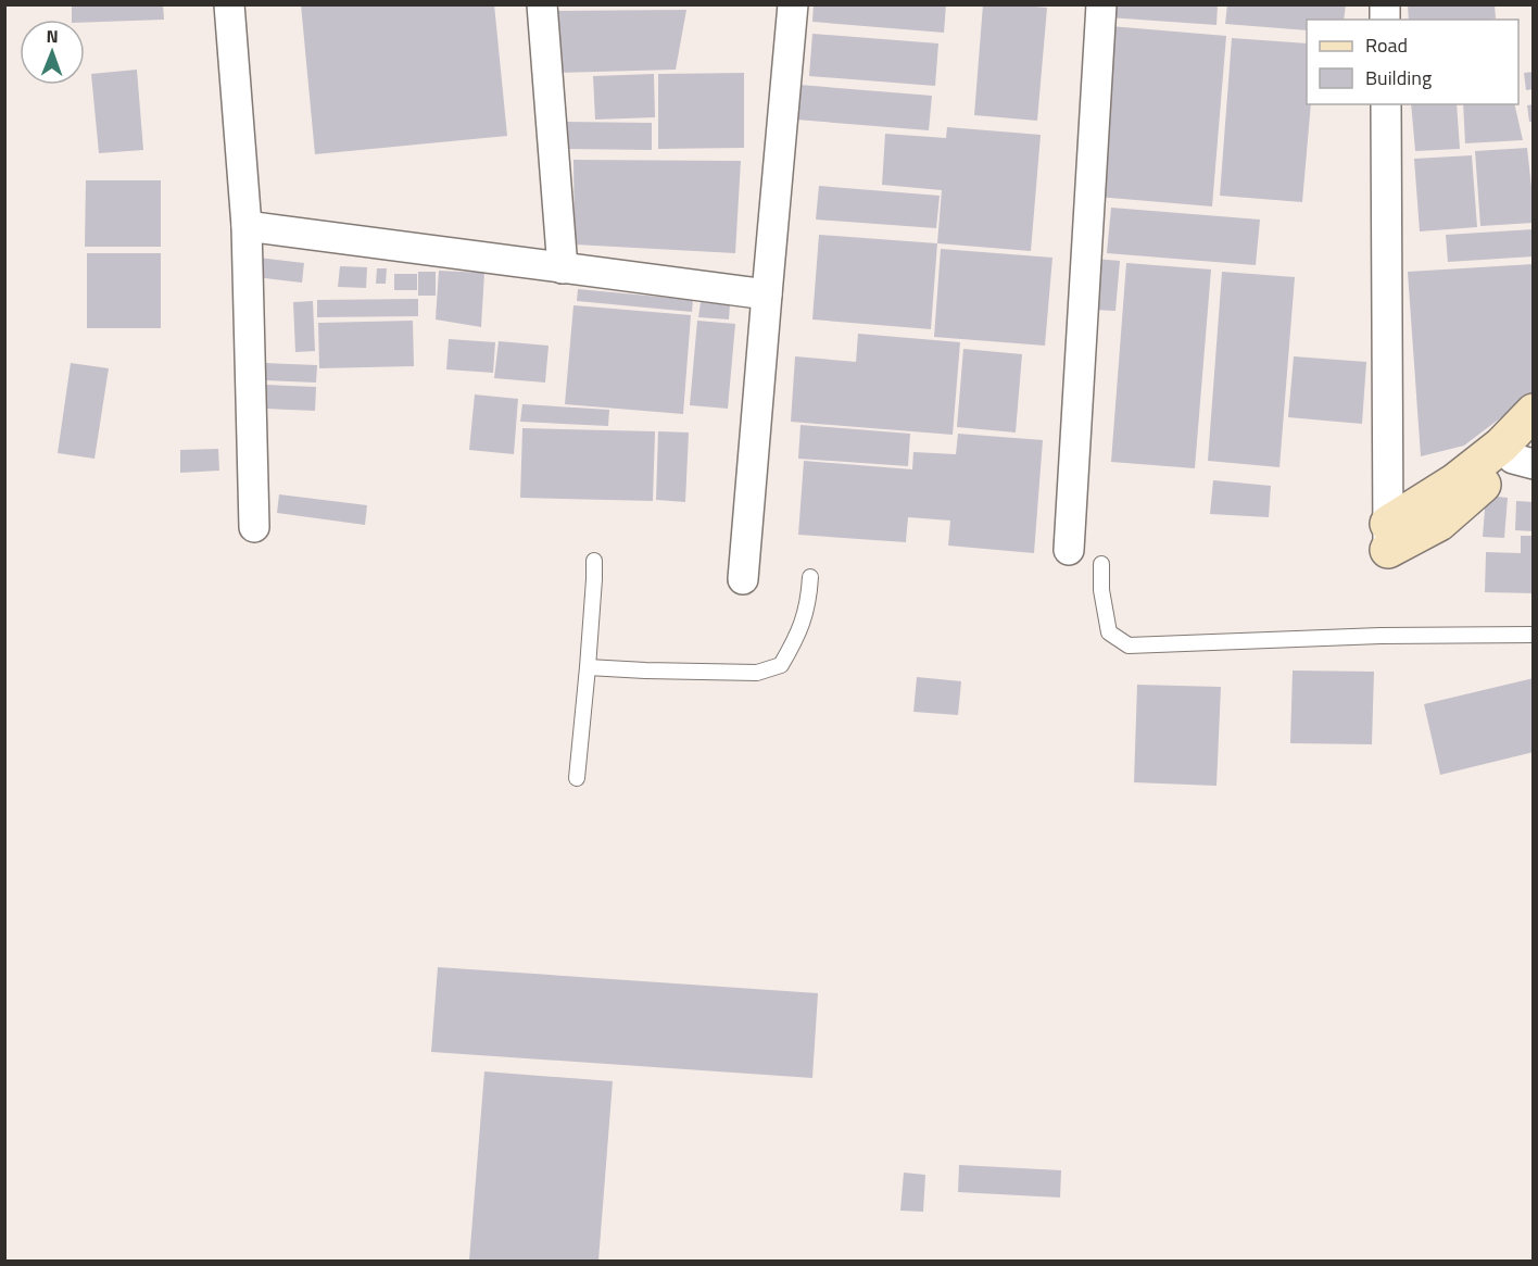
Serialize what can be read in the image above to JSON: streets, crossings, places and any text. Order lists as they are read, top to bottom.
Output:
{
  "legend": ["Road", "Building"],
  "north": "top"
}
